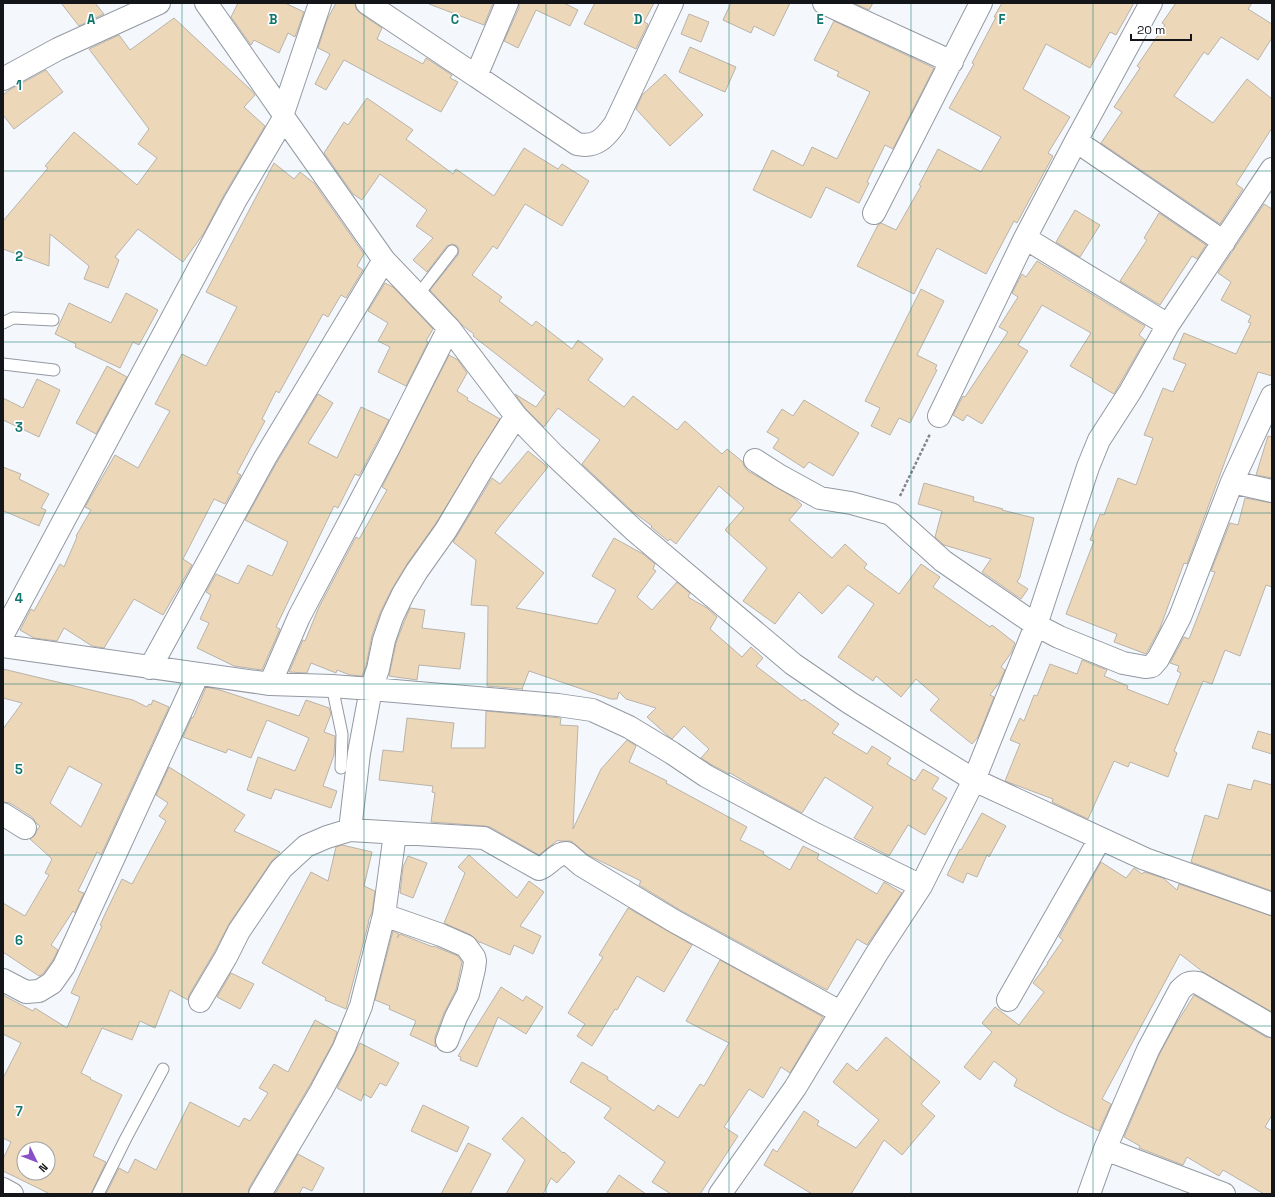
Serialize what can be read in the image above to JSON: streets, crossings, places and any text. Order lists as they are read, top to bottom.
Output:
{
  "scale_bar": "20 m",
  "north": "bottom right",
  "grid": {
    "columns": [
      "A",
      "B",
      "C",
      "D",
      "E",
      "F"
    ],
    "rows": [
      "1",
      "2",
      "3",
      "4",
      "5",
      "6",
      "7"
    ]
  }
}
